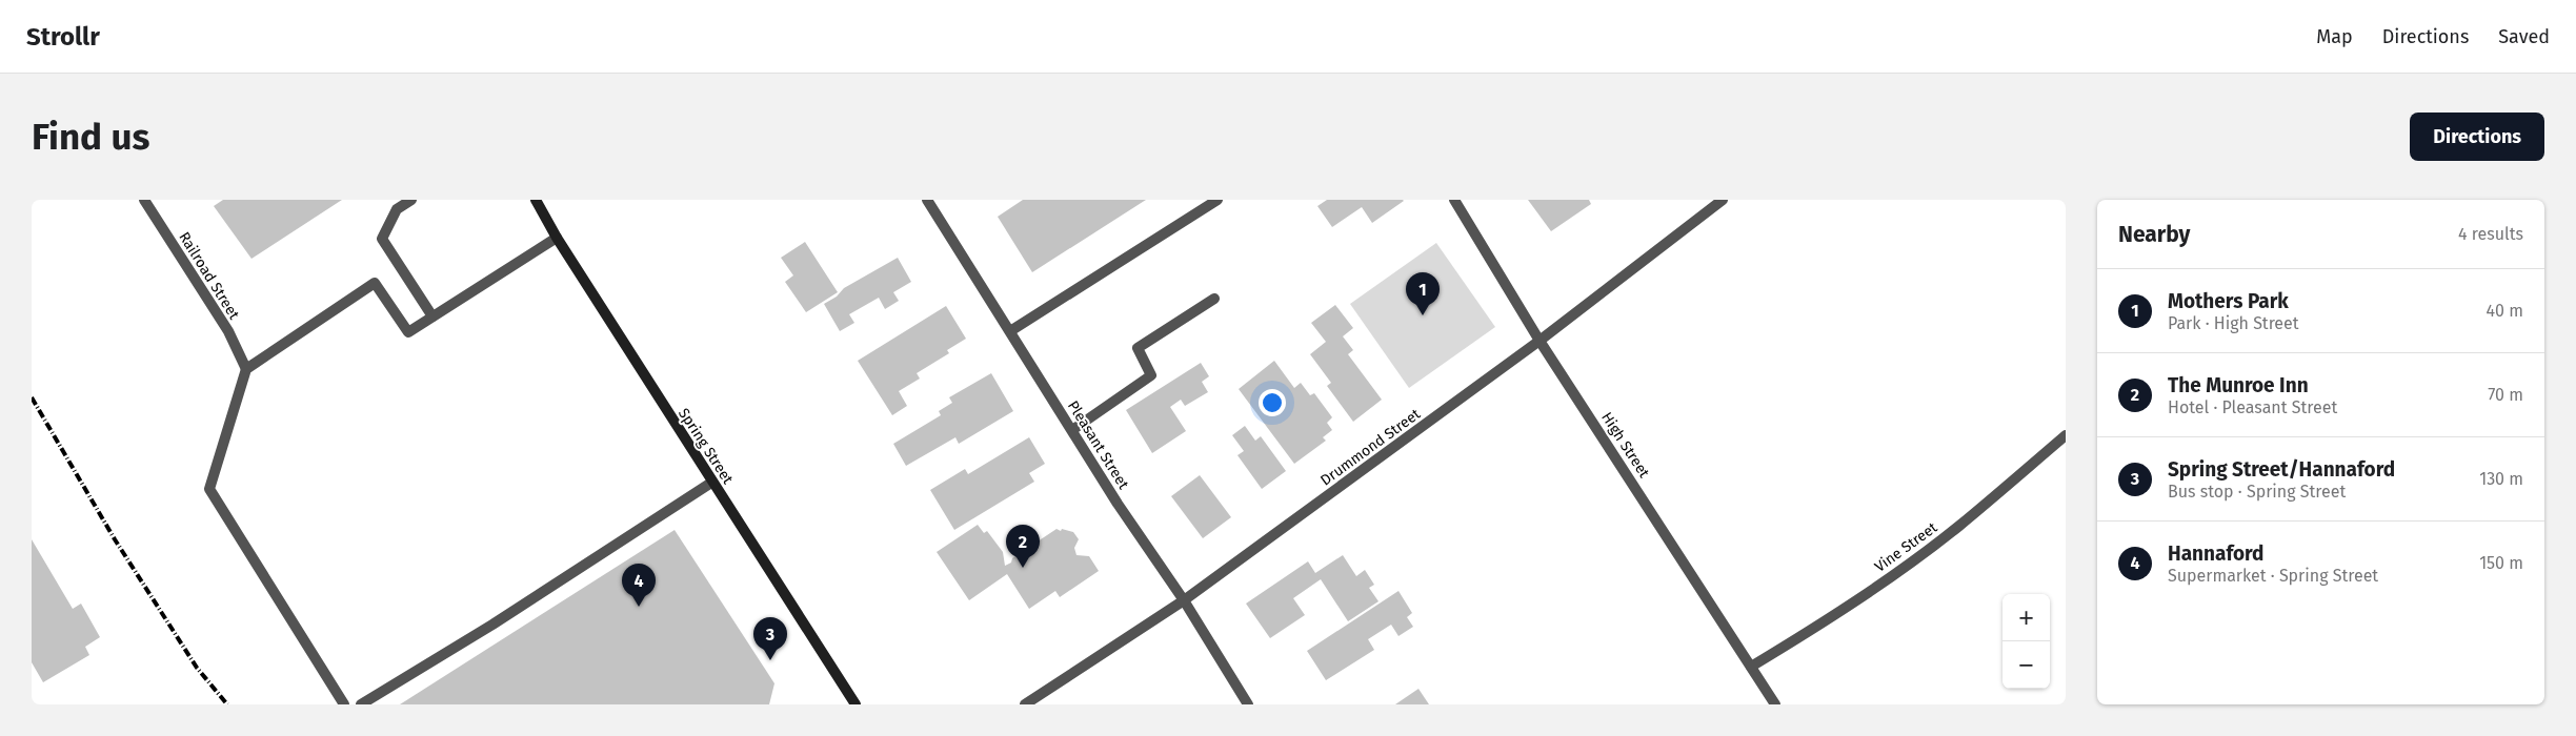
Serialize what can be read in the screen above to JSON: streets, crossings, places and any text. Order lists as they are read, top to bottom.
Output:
{
  "streets": {
    "street": [
      "Railroad Street",
      "Pleasant Street",
      "High Street",
      "Spring Street",
      "Drummond Street",
      "Vine Street"
    ]
  },
  "crossings": [
    ["Pleasant Street", "Drummond Street"],
    ["High Street", "Drummond Street"],
    ["High Street", "Vine Street"]
  ],
  "page": {
    "header": "Strollr",
    "nav": ["Map", "Directions", "Saved"],
    "buttons": "Directions",
    "title": "Find us",
    "heading": ["Nearby", "4 results"],
    "list": [
      {
        "mark": "1",
        "name": "Mothers Park",
        "note": "Park · High Street",
        "value": "40 m"
      },
      {
        "mark": "2",
        "name": "The Munroe Inn",
        "note": "Hotel · Pleasant Street",
        "value": "70 m"
      },
      {
        "mark": "3",
        "name": "Spring Street/Hannaford",
        "note": "Bus stop · Spring Street",
        "value": "130 m"
      },
      {
        "mark": "4",
        "name": "Hannaford",
        "note": "Supermarket · Spring Street",
        "value": "150 m"
      }
    ],
    "pins": [
      "1",
      "2",
      "4",
      "3"
    ],
    "map_buttons": ["+", "−"]
  }
}
